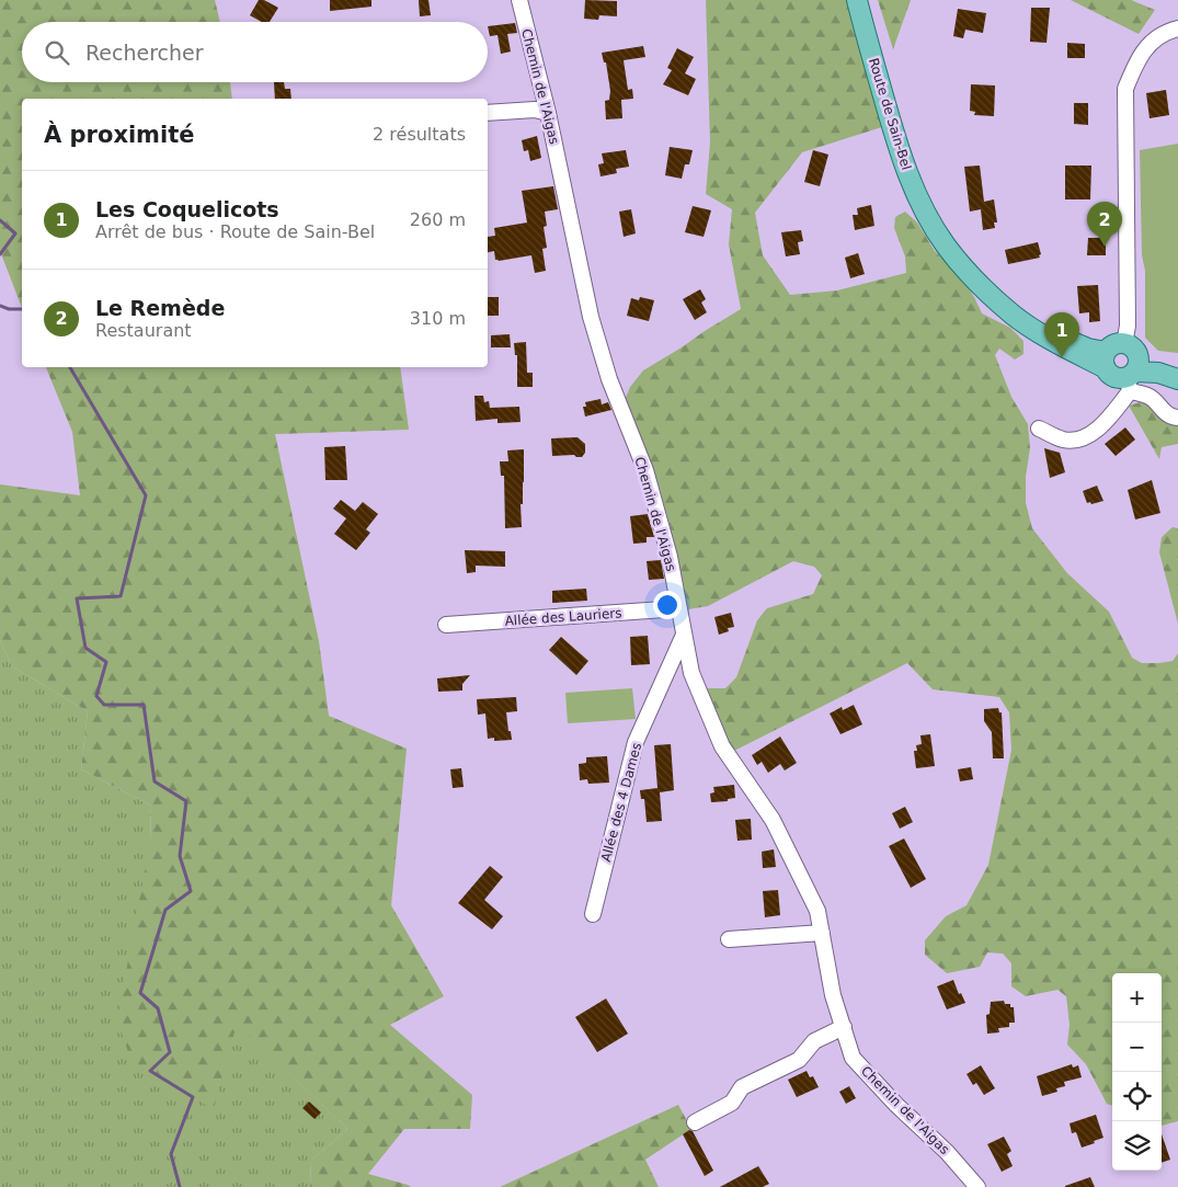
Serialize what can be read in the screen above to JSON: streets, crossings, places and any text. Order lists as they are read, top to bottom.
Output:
{
  "streets": {
    "main road": ["Route de Sain-Bel"],
    "street": ["Chemin de l'Aigas", "Allée des Lauriers", "Allée des 4 Dames"]
  },
  "crossings": [
    ["Chemin de l'Aigas", "Allée des Lauriers"],
    ["Chemin de l'Aigas", "Allée des 4 Dames"]
  ],
  "page": {
    "search": "Rechercher",
    "heading": ["À proximité", "2 résultats"],
    "list": [
      {
        "mark": "1",
        "name": "Les Coquelicots",
        "note": "Arrêt de bus · Route de Sain-Bel",
        "value": "260 m"
      },
      {
        "mark": "2",
        "name": "Le Remède",
        "note": "Restaurant",
        "value": "310 m"
      }
    ],
    "pins": ["2", "1"],
    "map_buttons": ["+", "−"]
  }
}
